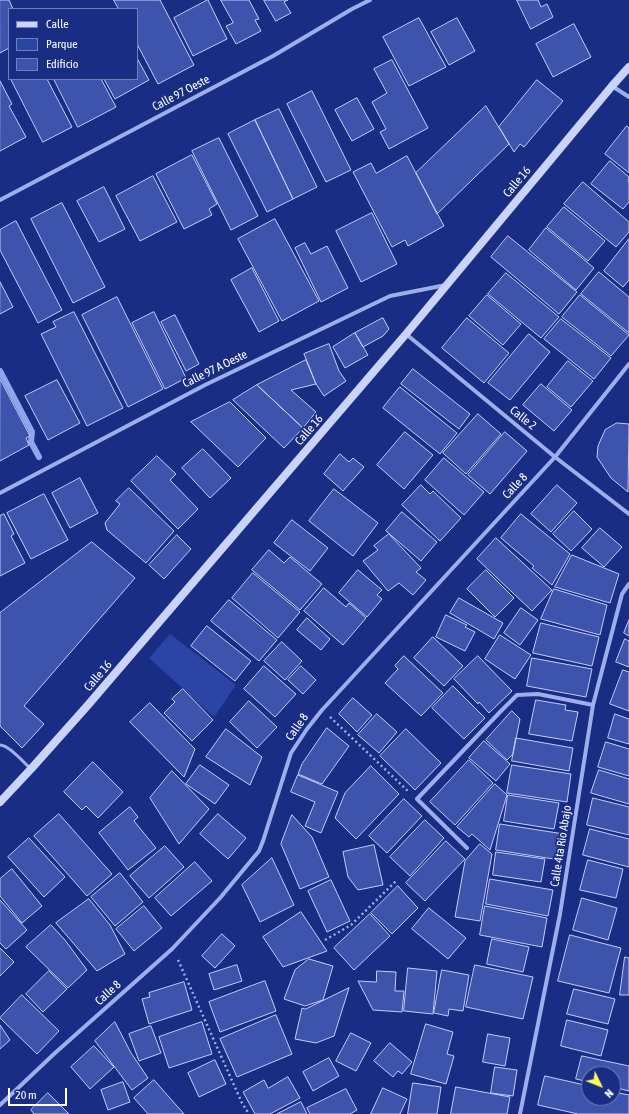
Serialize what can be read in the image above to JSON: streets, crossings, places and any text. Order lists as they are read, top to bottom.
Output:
{
  "streets": {
    "main road": ["Calle 16"],
    "street": [
      "Calle 97 Oeste",
      "Calle 97 A Oeste",
      "Calle 2",
      "Calle 8",
      "Calle 4ta Rio Abajo"
    ]
  },
  "crossings": [
    ["Calle 16", "Calle 97 A Oeste"],
    ["Calle 16", "Calle 2"],
    ["Calle 2", "Calle 8"]
  ],
  "legend": ["Calle", "Parque", "Edificio"],
  "scale_bar": "20 m",
  "north": "bottom right"
}
